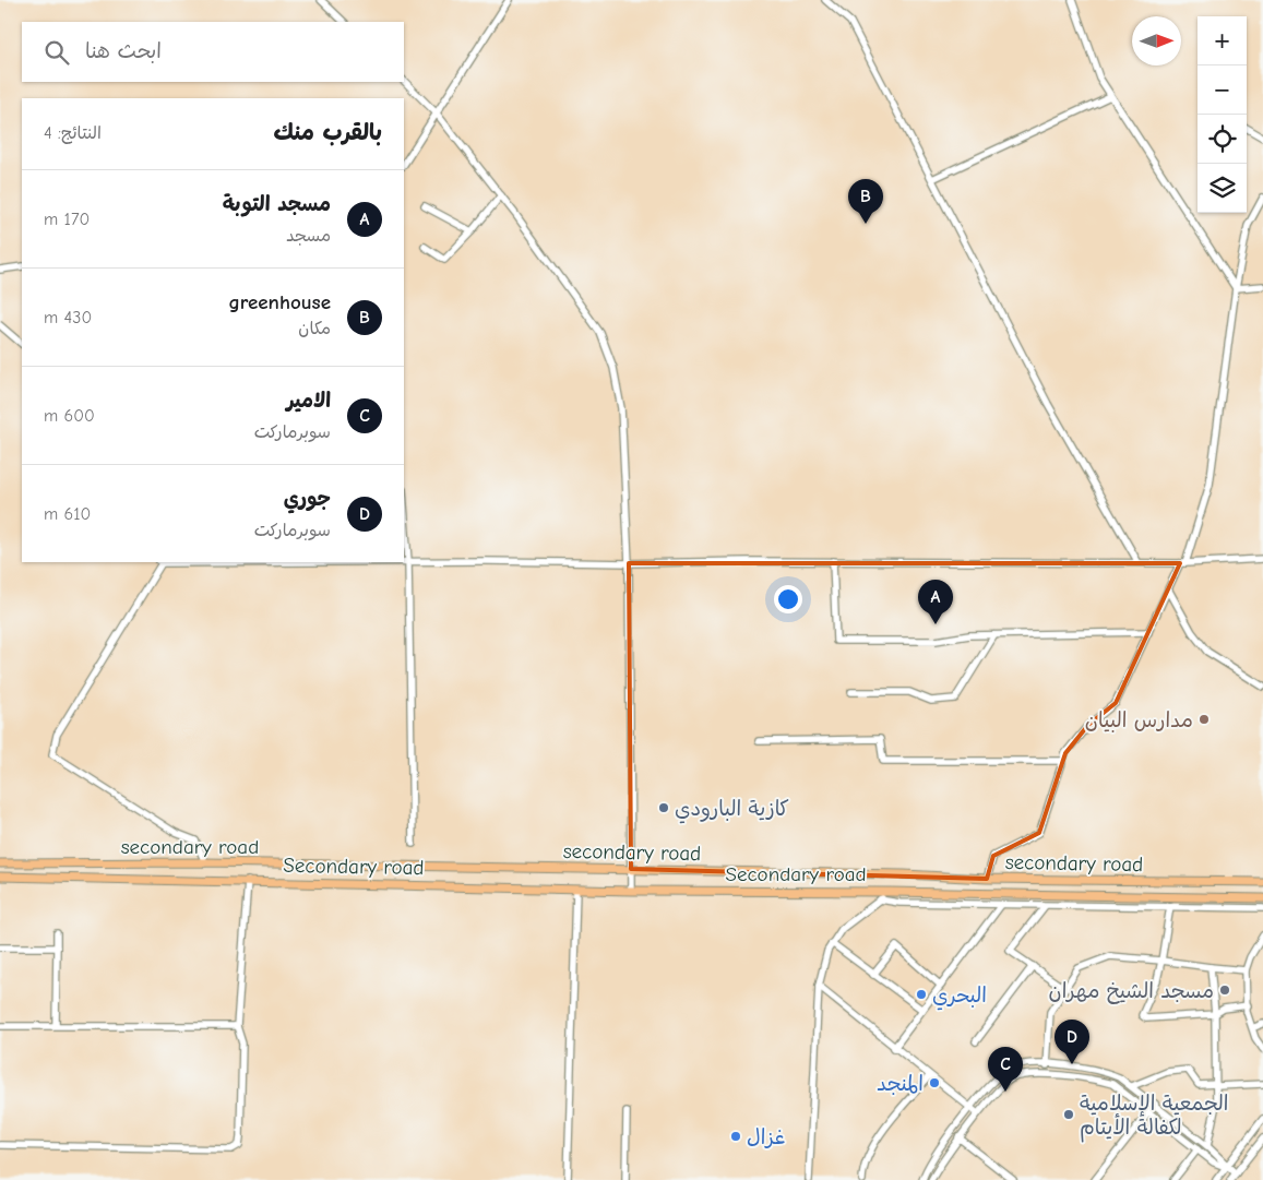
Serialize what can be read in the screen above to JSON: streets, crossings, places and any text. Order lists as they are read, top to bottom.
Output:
{
  "streets": {
    "main road": ["secondary road", "Secondary road"]
  },
  "places": [
    "مدارس البيان",
    "كازية البارودي",
    "مسجد الشيخ مهران",
    "البحري",
    "المنجد",
    "الجمعية الإسلامية لكفالة الأيتام",
    "غزال"
  ],
  "north": "right",
  "page": {
    "map_buttons": ["+", "−"],
    "search": "ابحث هنا",
    "heading": ["بالقرب منك", "النتائج: 4"],
    "list": [
      {
        "mark": "A",
        "name": "مسجد التوبة",
        "note": "مسجد",
        "value": "170 m"
      },
      {
        "mark": "B",
        "name": "greenhouse",
        "note": "مكان",
        "value": "430 m"
      },
      {
        "mark": "C",
        "name": "الامير",
        "note": "سوبرماركت",
        "value": "600 m"
      },
      {
        "mark": "D",
        "name": "جوري",
        "note": "سوبرماركت",
        "value": "610 m"
      }
    ],
    "pins": [
      "B",
      "A",
      "D",
      "C"
    ]
  }
}
